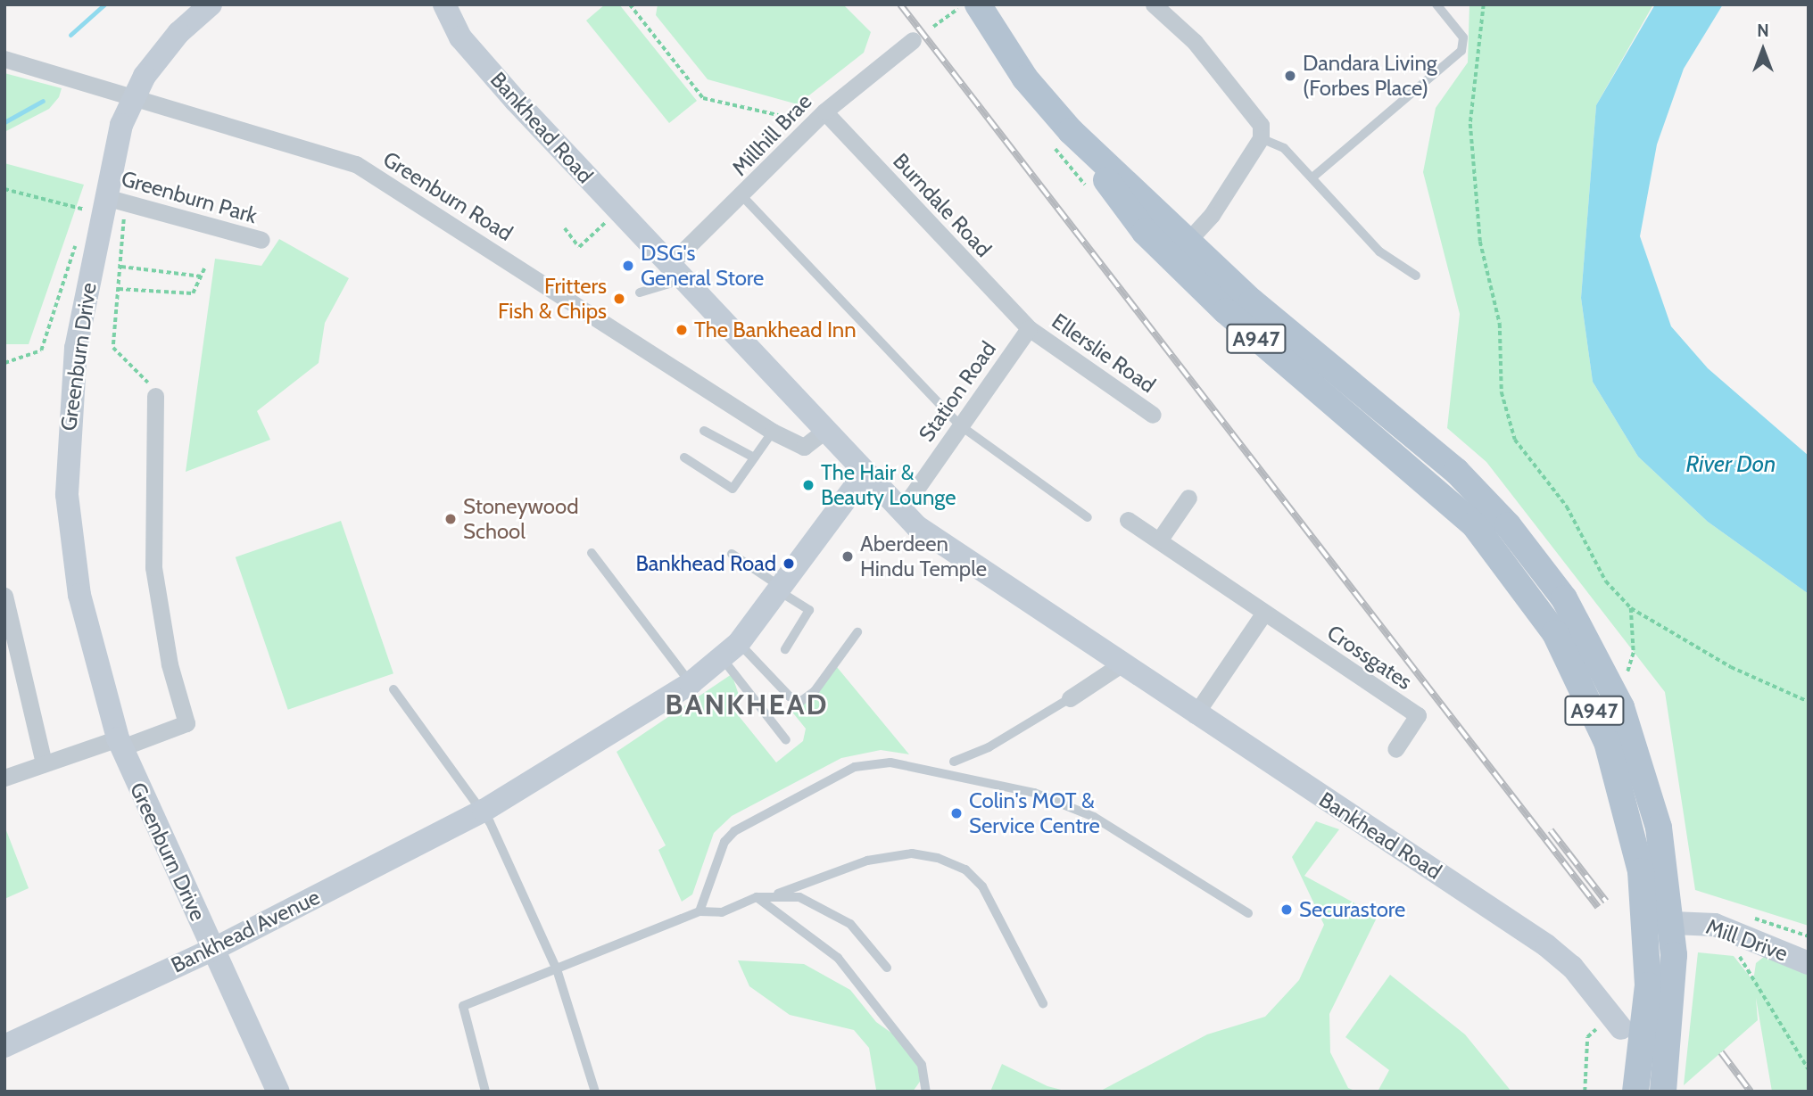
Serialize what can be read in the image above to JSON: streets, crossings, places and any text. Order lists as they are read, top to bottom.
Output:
{
  "streets": {
    "main road": ["A947"],
    "street": [
      "Bankhead Road",
      "Millhill Brae",
      "Greenburn Road",
      "Greenburn Park",
      "Burndale Road",
      "Ellerslie Road",
      "Greenburn Drive",
      "Station Road",
      "Crossgates",
      "Bankhead Avenue",
      "Mill Drive"
    ]
  },
  "crossings": [
    ["Bankhead Road", "Millhill Brae"],
    ["Bankhead Road", "Greenburn Road"],
    ["Bankhead Road", "Station Road"],
    ["Bankhead Road", "Bankhead Avenue"],
    ["Millhill Brae", "Burndale Road"],
    ["Greenburn Road", "Greenburn Drive"],
    ["Greenburn Park", "Greenburn Drive"],
    ["Burndale Road", "Ellerslie Road"],
    ["Burndale Road", "Station Road"],
    ["A947", "Mill Drive"],
    ["Ellerslie Road", "Station Road"],
    ["Greenburn Drive", "Bankhead Avenue"]
  ],
  "districts": ["BANKHEAD"],
  "water": ["River Don"],
  "places": [
    "Dandara Living (Forbes Place)",
    "DSG's General Store",
    "Fritters Fish & Chips",
    "The Bankhead Inn",
    "The Hair & Beauty Lounge",
    "Stoneywood School",
    "Aberdeen Hindu Temple",
    "Bankhead Road",
    "Colin's MOT & Service Centre",
    "Securastore"
  ],
  "north": "top"
}
